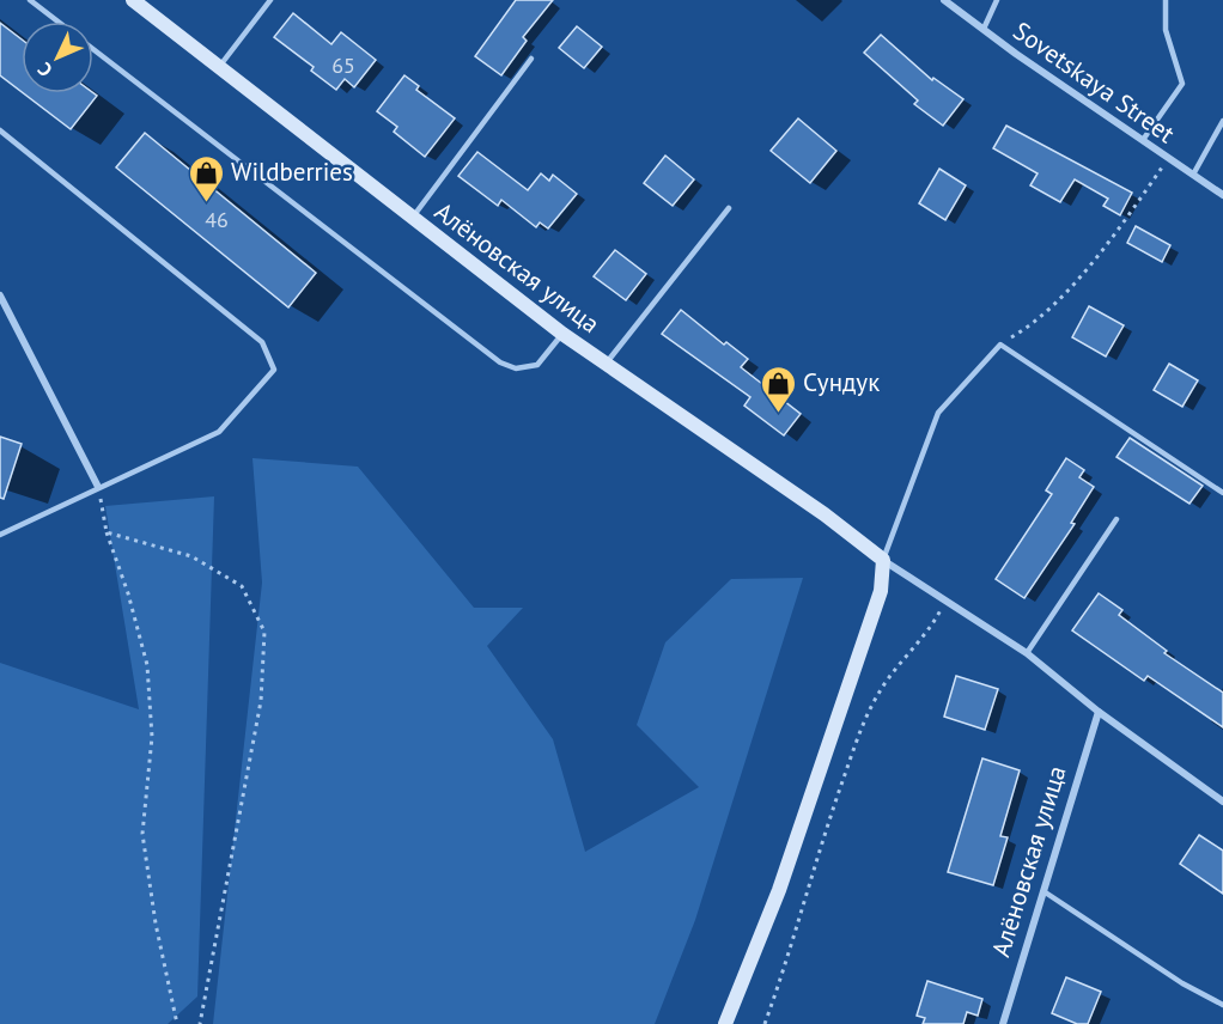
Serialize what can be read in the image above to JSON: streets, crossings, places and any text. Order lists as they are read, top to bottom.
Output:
{
  "streets": {
    "street": ["Sovetskaya Street", "Алёновская улица"]
  },
  "places": {
    "shop": ["Wildberries", "Сундук"]
  },
  "house_numbers": ["65", "46"],
  "north": "bottom left"
}
